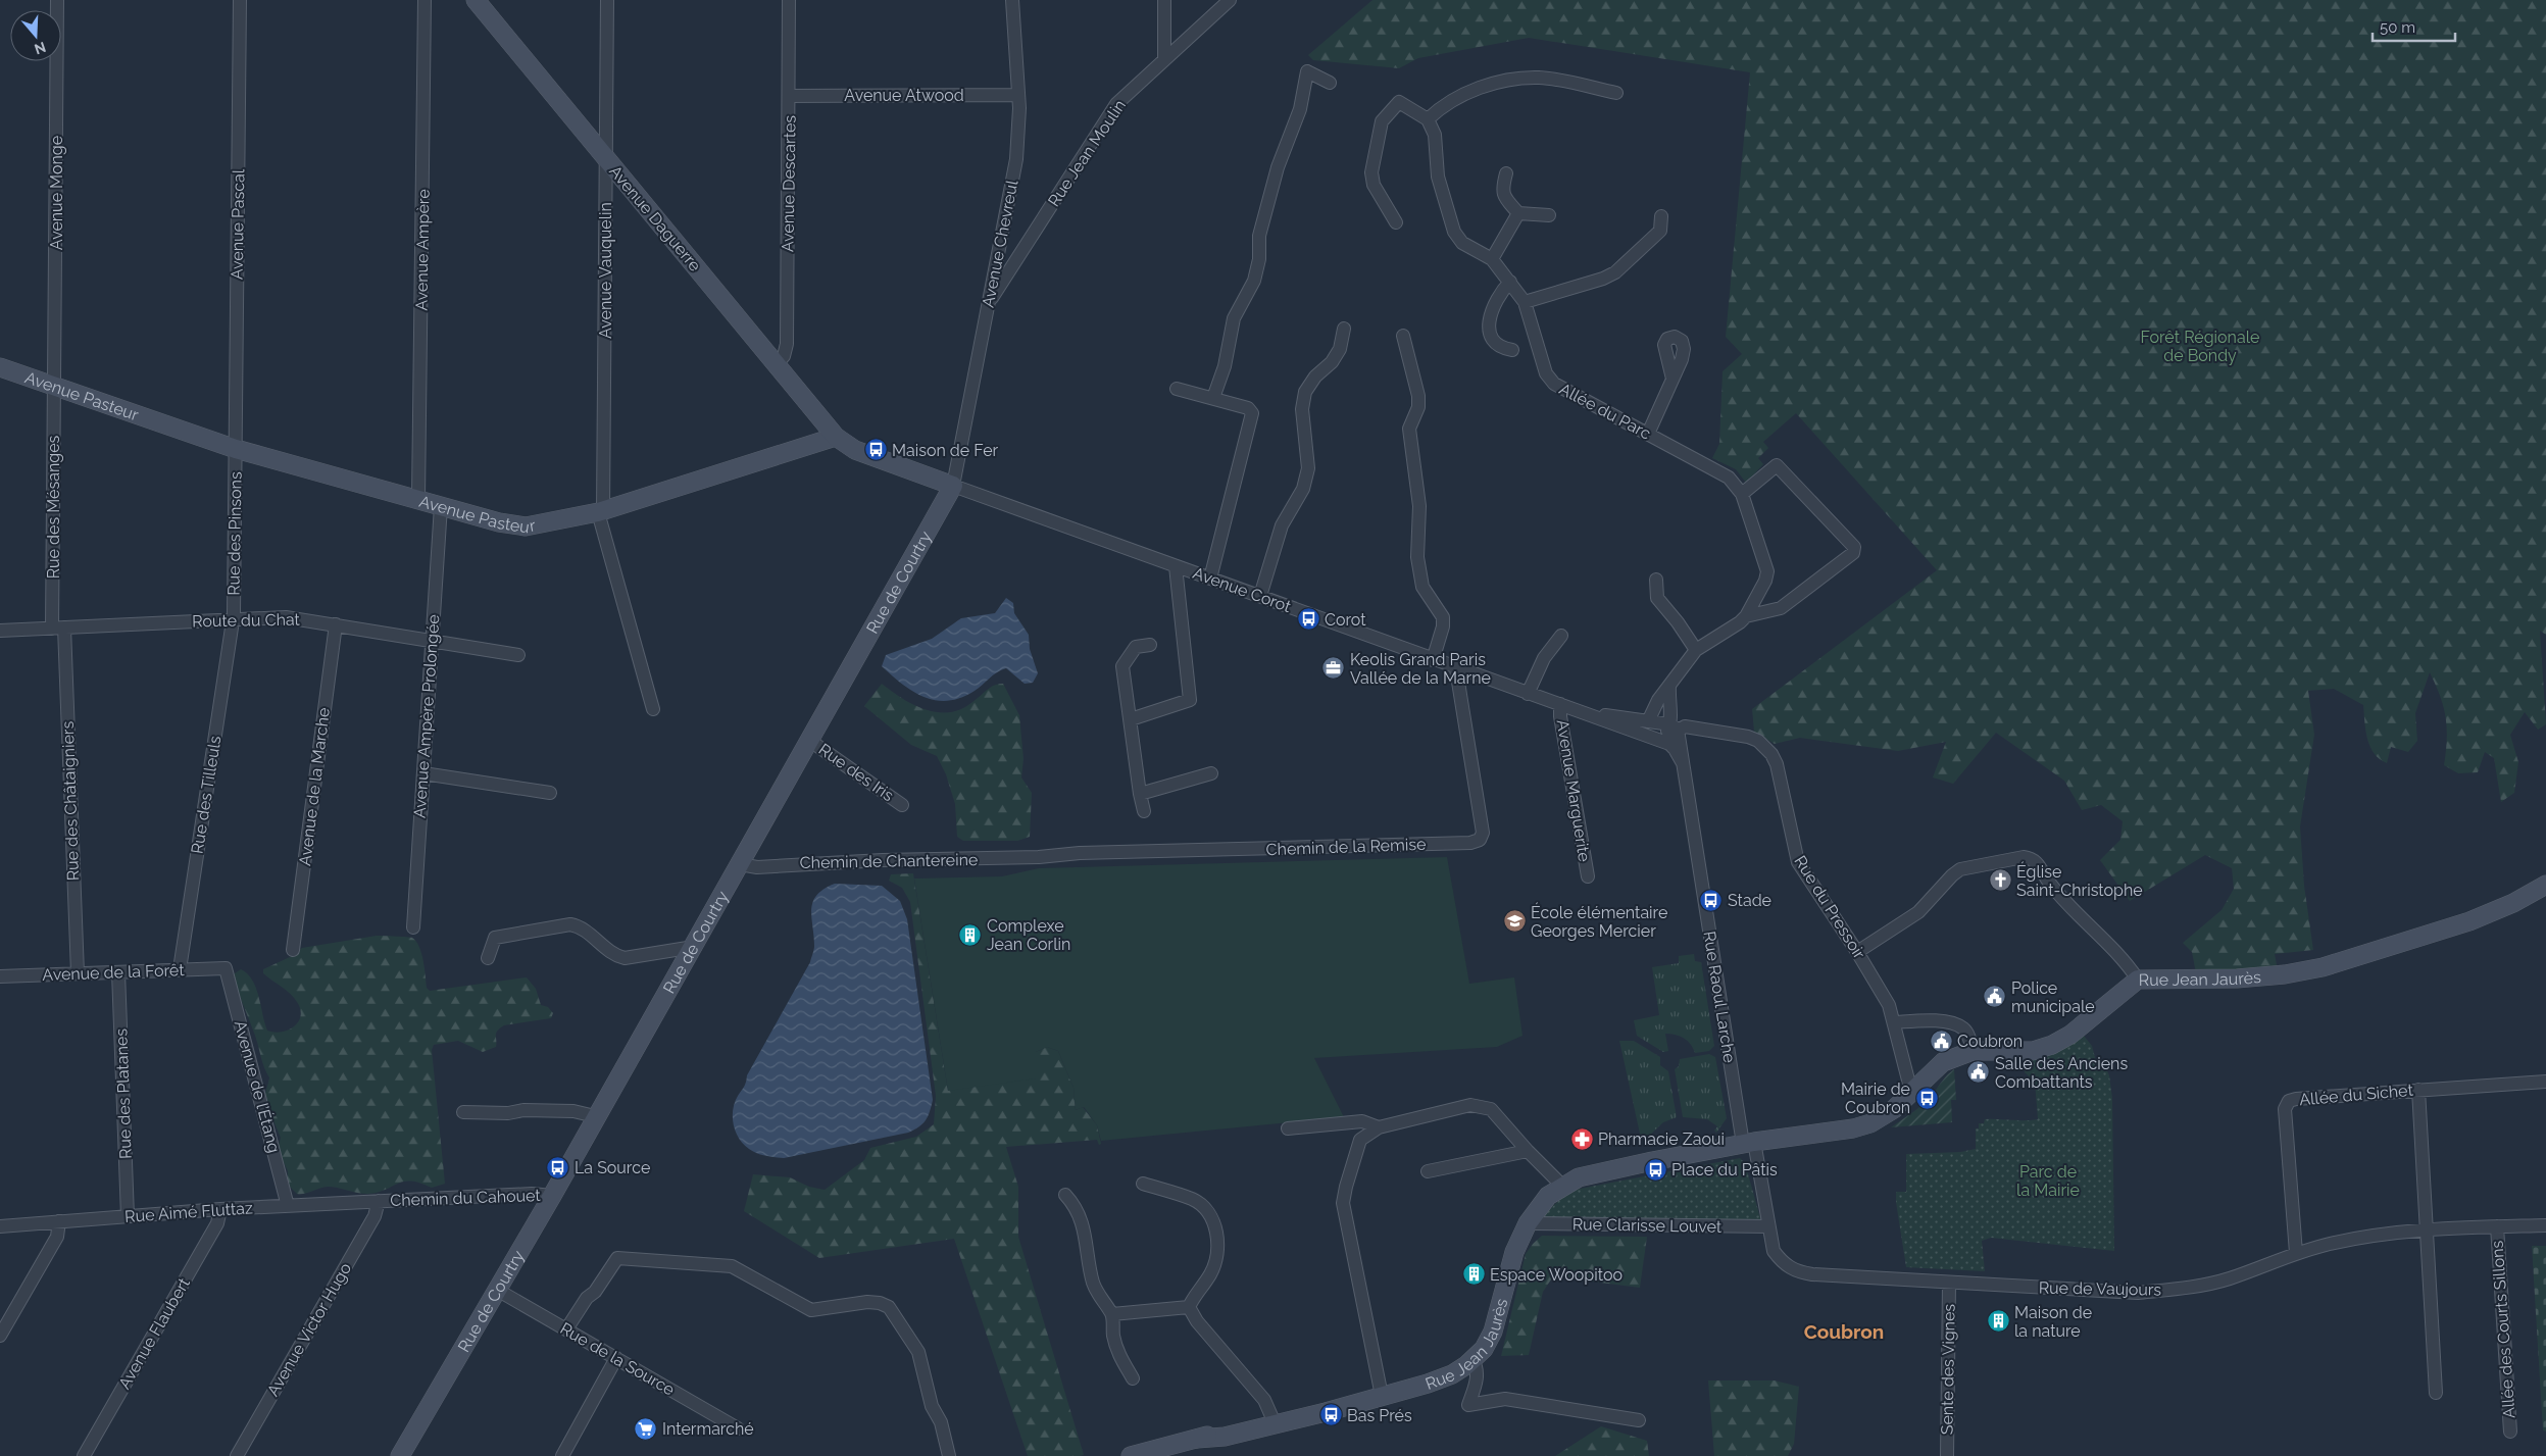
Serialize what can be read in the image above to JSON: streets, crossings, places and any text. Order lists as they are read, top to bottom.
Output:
{
  "streets": {
    "street": [
      "Avenue Atwood",
      "Rue Jean Moulin",
      "Avenue Descartes",
      "Avenue Monge",
      "Avenue Daguerre",
      "Avenue Pascal",
      "Avenue Chevreul",
      "Avenue Ampère",
      "Avenue Vauquelin",
      "Avenue Pasteur",
      "Allée du Parc",
      "Rue des Mésanges",
      "Rue des Pinsons",
      "Rue de Courtry",
      "Avenue Corot",
      "Route du Chat",
      "Avenue Ampère Prolongée",
      "Rue des Iris",
      "Avenue de la Marche",
      "Avenue Marguerite",
      "Rue des Tilleuls",
      "Rue des Châtaigniers",
      "Chemin de la Remise",
      "Chemin de Chantereine",
      "Rue du Pressoir",
      "Avenue de la Forêt",
      "Rue Jean Jaurès",
      "Rue Raoul Larche",
      "Avenue de l’Étang",
      "Rue des Platanes",
      "Allée du Sichet",
      "Chemin du Cahouet",
      "Rue Aimé Fluttaz",
      "Rue Clarisse Louvet",
      "Rue de Vaujours",
      "Avenue Victor Hugo",
      "Allée des Courts Sillons",
      "Avenue Flaubert",
      "Rue de la Source",
      "Sente des Vignes"
    ]
  },
  "crossings": [
    ["Avenue Atwood", "Avenue Descartes"],
    ["Avenue Atwood", "Avenue Chevreul"],
    ["Rue Jean Moulin", "Avenue Chevreul"],
    ["Avenue Descartes", "Avenue Daguerre"],
    ["Avenue Monge", "Avenue Pasteur"],
    ["Avenue Monge", "Rue des Mésanges"],
    ["Avenue Daguerre", "Avenue Vauquelin"],
    ["Avenue Daguerre", "Avenue Pasteur"],
    ["Avenue Pascal", "Avenue Pasteur"],
    ["Avenue Pascal", "Rue des Pinsons"],
    ["Avenue Chevreul", "Rue de Courtry"],
    ["Avenue Chevreul", "Avenue Corot"],
    ["Avenue Ampère", "Avenue Pasteur"],
    ["Avenue Vauquelin", "Avenue Pasteur"],
    ["Avenue Pasteur", "Rue des Mésanges"],
    ["Avenue Pasteur", "Rue des Pinsons"],
    ["Avenue Pasteur", "Avenue Ampère Prolongée"],
    ["Allée du Parc", "Avenue Corot"],
    ["Rue des Mésanges", "Route du Chat"],
    ["Rue des Mésanges", "Rue des Châtaigniers"],
    ["Rue des Pinsons", "Route du Chat"],
    ["Rue des Pinsons", "Rue des Tilleuls"],
    ["Rue de Courtry", "Avenue Corot"],
    ["Rue de Courtry", "Rue des Iris"],
    ["Rue de Courtry", "Chemin de Chantereine"],
    ["Rue de Courtry", "Chemin du Cahouet"],
    ["Rue de Courtry", "Rue de la Source"],
    ["Avenue Corot", "Avenue Marguerite"],
    ["Avenue Corot", "Chemin de la Remise"],
    ["Avenue Corot", "Rue du Pressoir"],
    ["Avenue Corot", "Rue Raoul Larche"],
    ["Route du Chat", "Avenue Ampère Prolongée"],
    ["Route du Chat", "Avenue de la Marche"],
    ["Route du Chat", "Rue des Tilleuls"],
    ["Route du Chat", "Rue des Châtaigniers"],
    ["Rue des Tilleuls", "Avenue de la Forêt"],
    ["Rue des Châtaigniers", "Avenue de la Forêt"],
    ["Chemin de la Remise", "Chemin de Chantereine"],
    ["Rue du Pressoir", "Rue Jean Jaurès"],
    ["Rue du Pressoir", "Rue Raoul Larche"],
    ["Avenue de la Forêt", "Avenue de l’Étang"],
    ["Avenue de la Forêt", "Rue des Platanes"],
    ["Rue Jean Jaurès", "Rue Raoul Larche"],
    ["Rue Jean Jaurès", "Rue Clarisse Louvet"],
    ["Rue Raoul Larche", "Rue Clarisse Louvet"],
    ["Rue Raoul Larche", "Rue de Vaujours"],
    ["Avenue de l’Étang", "Rue Aimé Fluttaz"],
    ["Rue des Platanes", "Rue Aimé Fluttaz"],
    ["Allée du Sichet", "Rue de Vaujours"],
    ["Chemin du Cahouet", "Rue Aimé Fluttaz"],
    ["Chemin du Cahouet", "Avenue Victor Hugo"],
    ["Rue Aimé Fluttaz", "Avenue Victor Hugo"],
    ["Rue Aimé Fluttaz", "Avenue Flaubert"],
    ["Rue Clarisse Louvet", "Rue de Vaujours"],
    ["Rue de Vaujours", "Allée des Courts Sillons"],
    ["Rue de Vaujours", "Sente des Vignes"]
  ],
  "districts": ["Coubron"],
  "parks": ["Forêt Régionale de Bondy", "Parc de la Mairie"],
  "places": {
    "bus stop": [
      "Maison de Fer",
      "Corot",
      "Stade",
      "Mairie de Coubron",
      "La Source",
      "Place du Pâtis",
      "Bas Prés"
    ],
    "office": ["Keolis Grand Paris Vallée de la Marne"],
    "church": ["Église Saint-Christophe"],
    "school or university": ["École élémentaire Georges Mercier"],
    "building": ["Complexe Jean Corlin", "Espace Woopitoo", "Maison de la nature"],
    "public building": ["Police municipale", "Coubron", "Salle des Anciens Combattants"],
    "pharmacy": ["Pharmacie Zaoui"],
    "supermarket": ["Intermarché"]
  },
  "scale_bar": "50 m",
  "north": "bottom"
}
